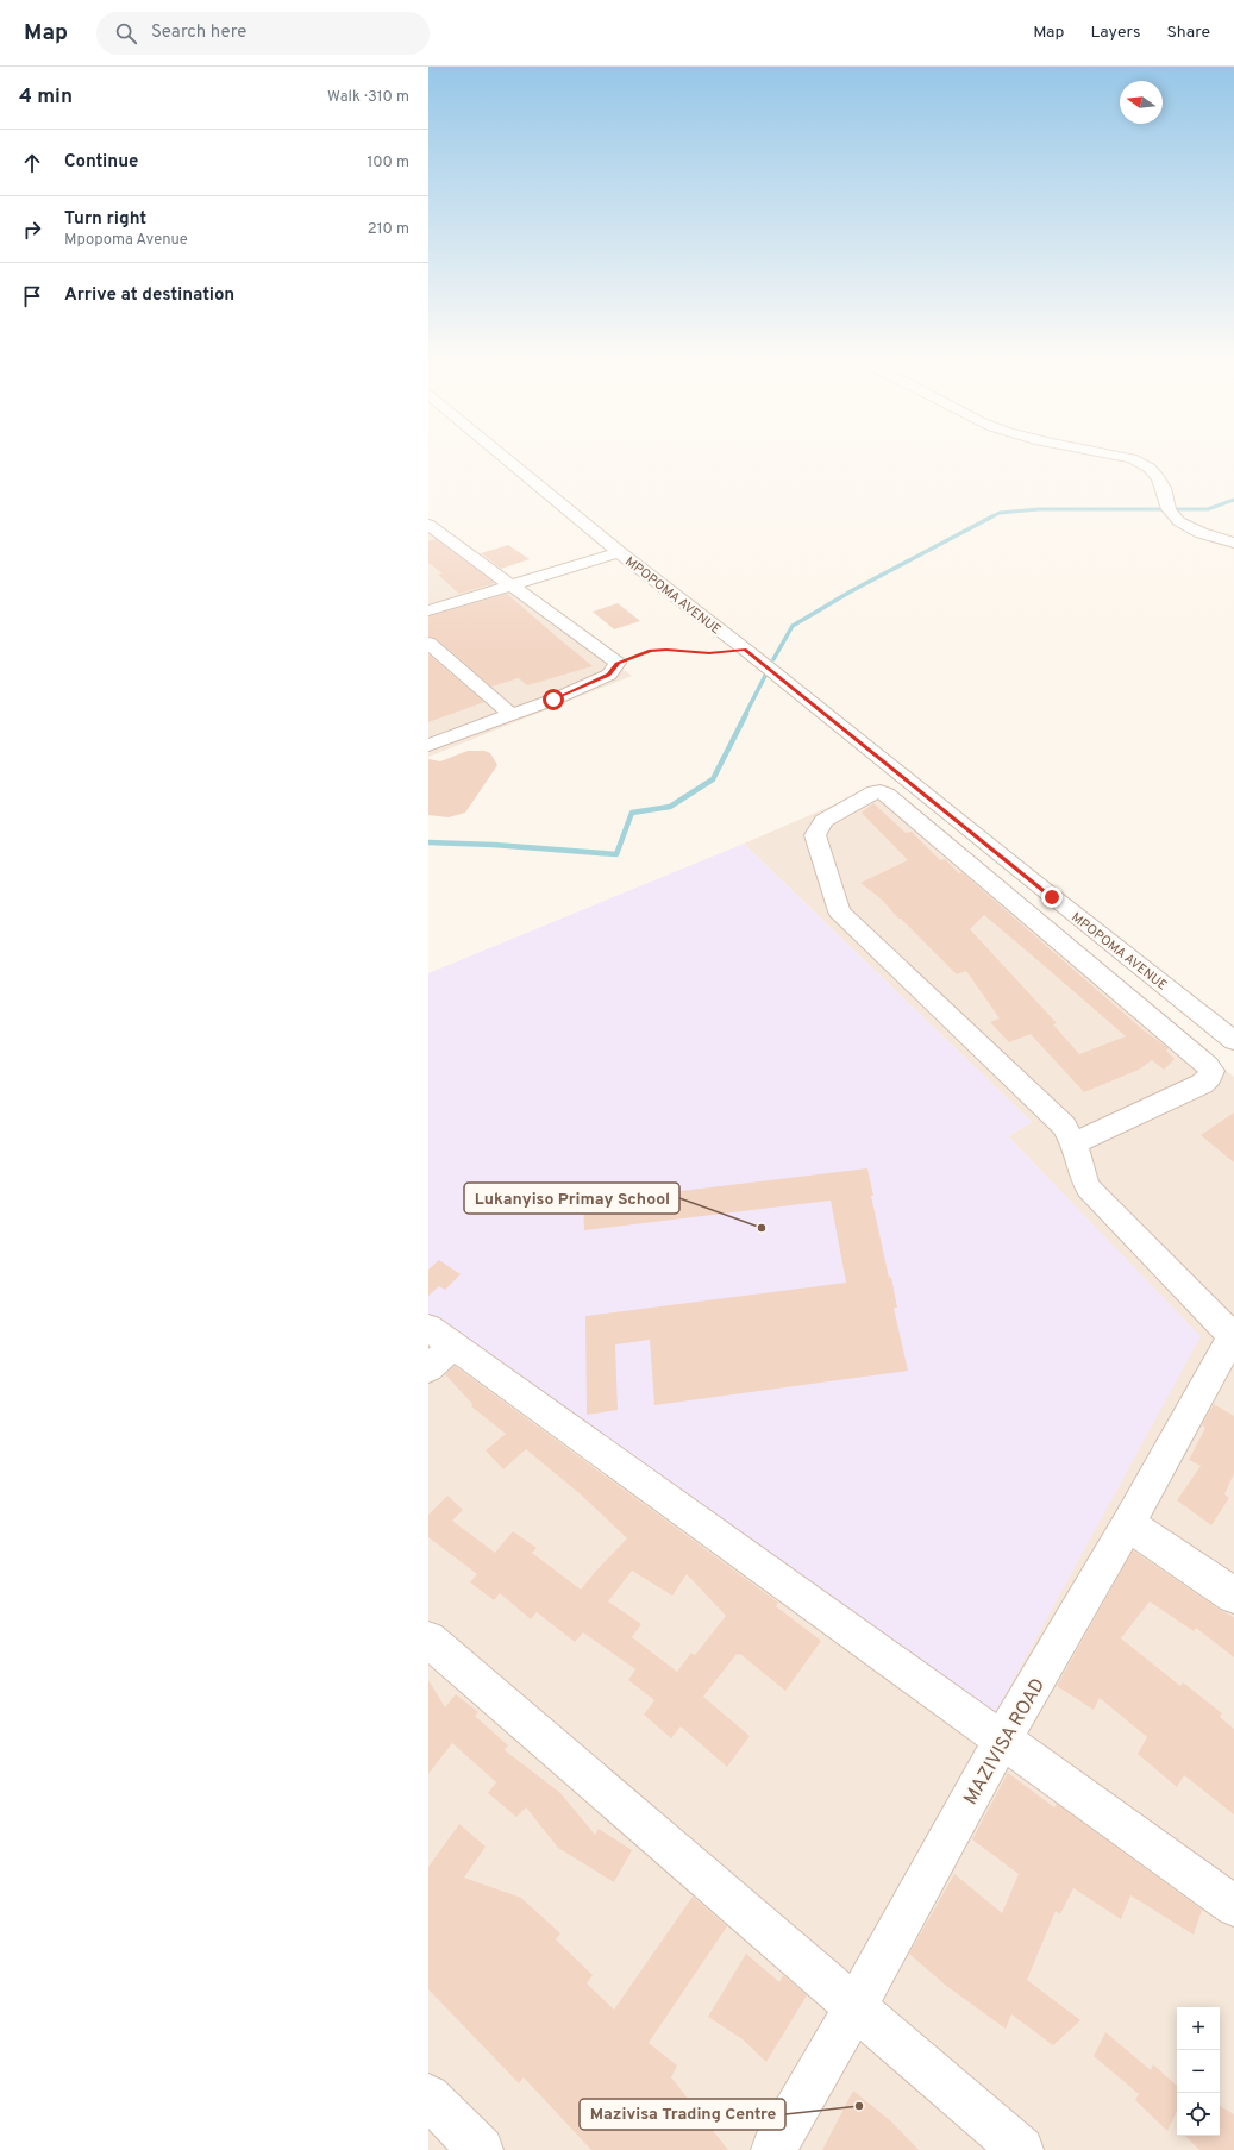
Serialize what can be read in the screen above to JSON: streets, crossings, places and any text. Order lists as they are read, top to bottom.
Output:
{
  "streets": {
    "street": ["MPOPOMA AVENUE", "MAZIVISA ROAD"]
  },
  "places": ["Lukanyiso Primay School", "Mazivisa Trading Centre"],
  "north": "left",
  "page": {
    "header": "Map",
    "search": "Search here",
    "nav": ["Map", "Layers", "Share"],
    "heading": ["4 min", "Walk · 310 m"],
    "list": [
      ["Continue", "100 m"],
      ["Turn right", "Mpopoma Avenue", "210 m"],
      "Arrive at destination"
    ],
    "map_buttons": ["+", "−"]
  }
}
